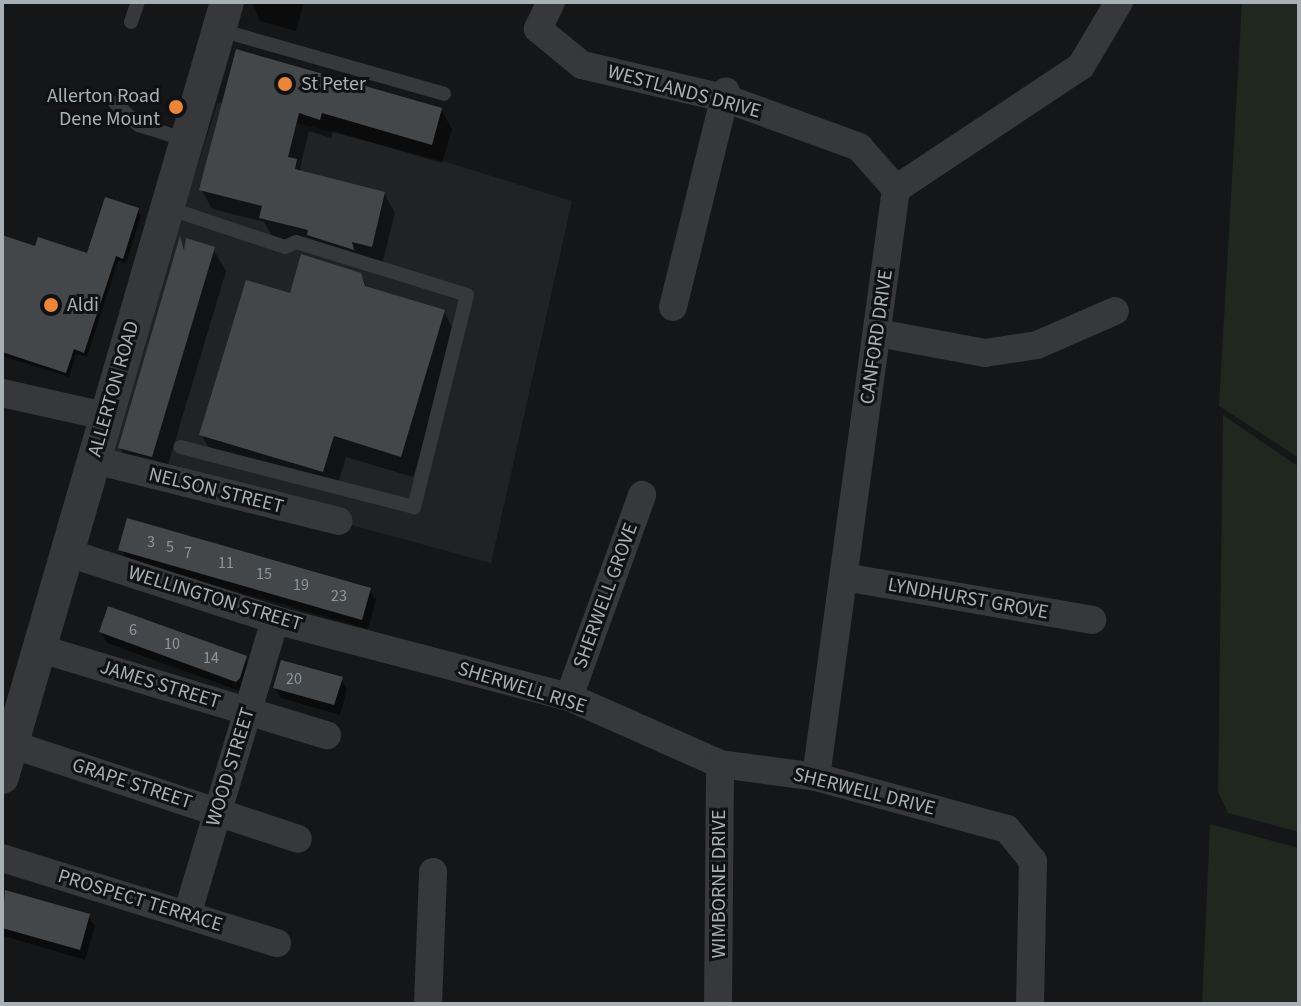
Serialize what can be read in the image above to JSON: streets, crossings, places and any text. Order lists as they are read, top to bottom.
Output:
{
  "streets": {
    "street": [
      "WESTLANDS DRIVE",
      "CANFORD DRIVE",
      "ALLERTON ROAD",
      "NELSON STREET",
      "SHERWELL GROVE",
      "WELLINGTON STREET",
      "LYNDHURST GROVE",
      "JAMES STREET",
      "SHERWELL RISE",
      "WOOD STREET",
      "GRAPE STREET",
      "SHERWELL DRIVE",
      "WIMBORNE DRIVE",
      "PROSPECT TERRACE"
    ]
  },
  "crossings": [
    ["WESTLANDS DRIVE", "CANFORD DRIVE"],
    ["CANFORD DRIVE", "LYNDHURST GROVE"],
    ["CANFORD DRIVE", "SHERWELL DRIVE"],
    ["ALLERTON ROAD", "NELSON STREET"],
    ["ALLERTON ROAD", "WELLINGTON STREET"],
    ["ALLERTON ROAD", "JAMES STREET"],
    ["ALLERTON ROAD", "GRAPE STREET"],
    ["SHERWELL GROVE", "SHERWELL RISE"],
    ["WELLINGTON STREET", "SHERWELL RISE"],
    ["WELLINGTON STREET", "WOOD STREET"],
    ["JAMES STREET", "WOOD STREET"],
    ["SHERWELL RISE", "SHERWELL DRIVE"],
    ["SHERWELL RISE", "WIMBORNE DRIVE"],
    ["WOOD STREET", "GRAPE STREET"],
    ["WOOD STREET", "PROSPECT TERRACE"],
    ["SHERWELL DRIVE", "WIMBORNE DRIVE"]
  ],
  "places": ["St Peter", "Allerton Road Dene Mount", "Aldi"],
  "house_numbers": [
    "3",
    "5",
    "7",
    "11",
    "15",
    "19",
    "23",
    "6",
    "10",
    "14",
    "20"
  ]
}
